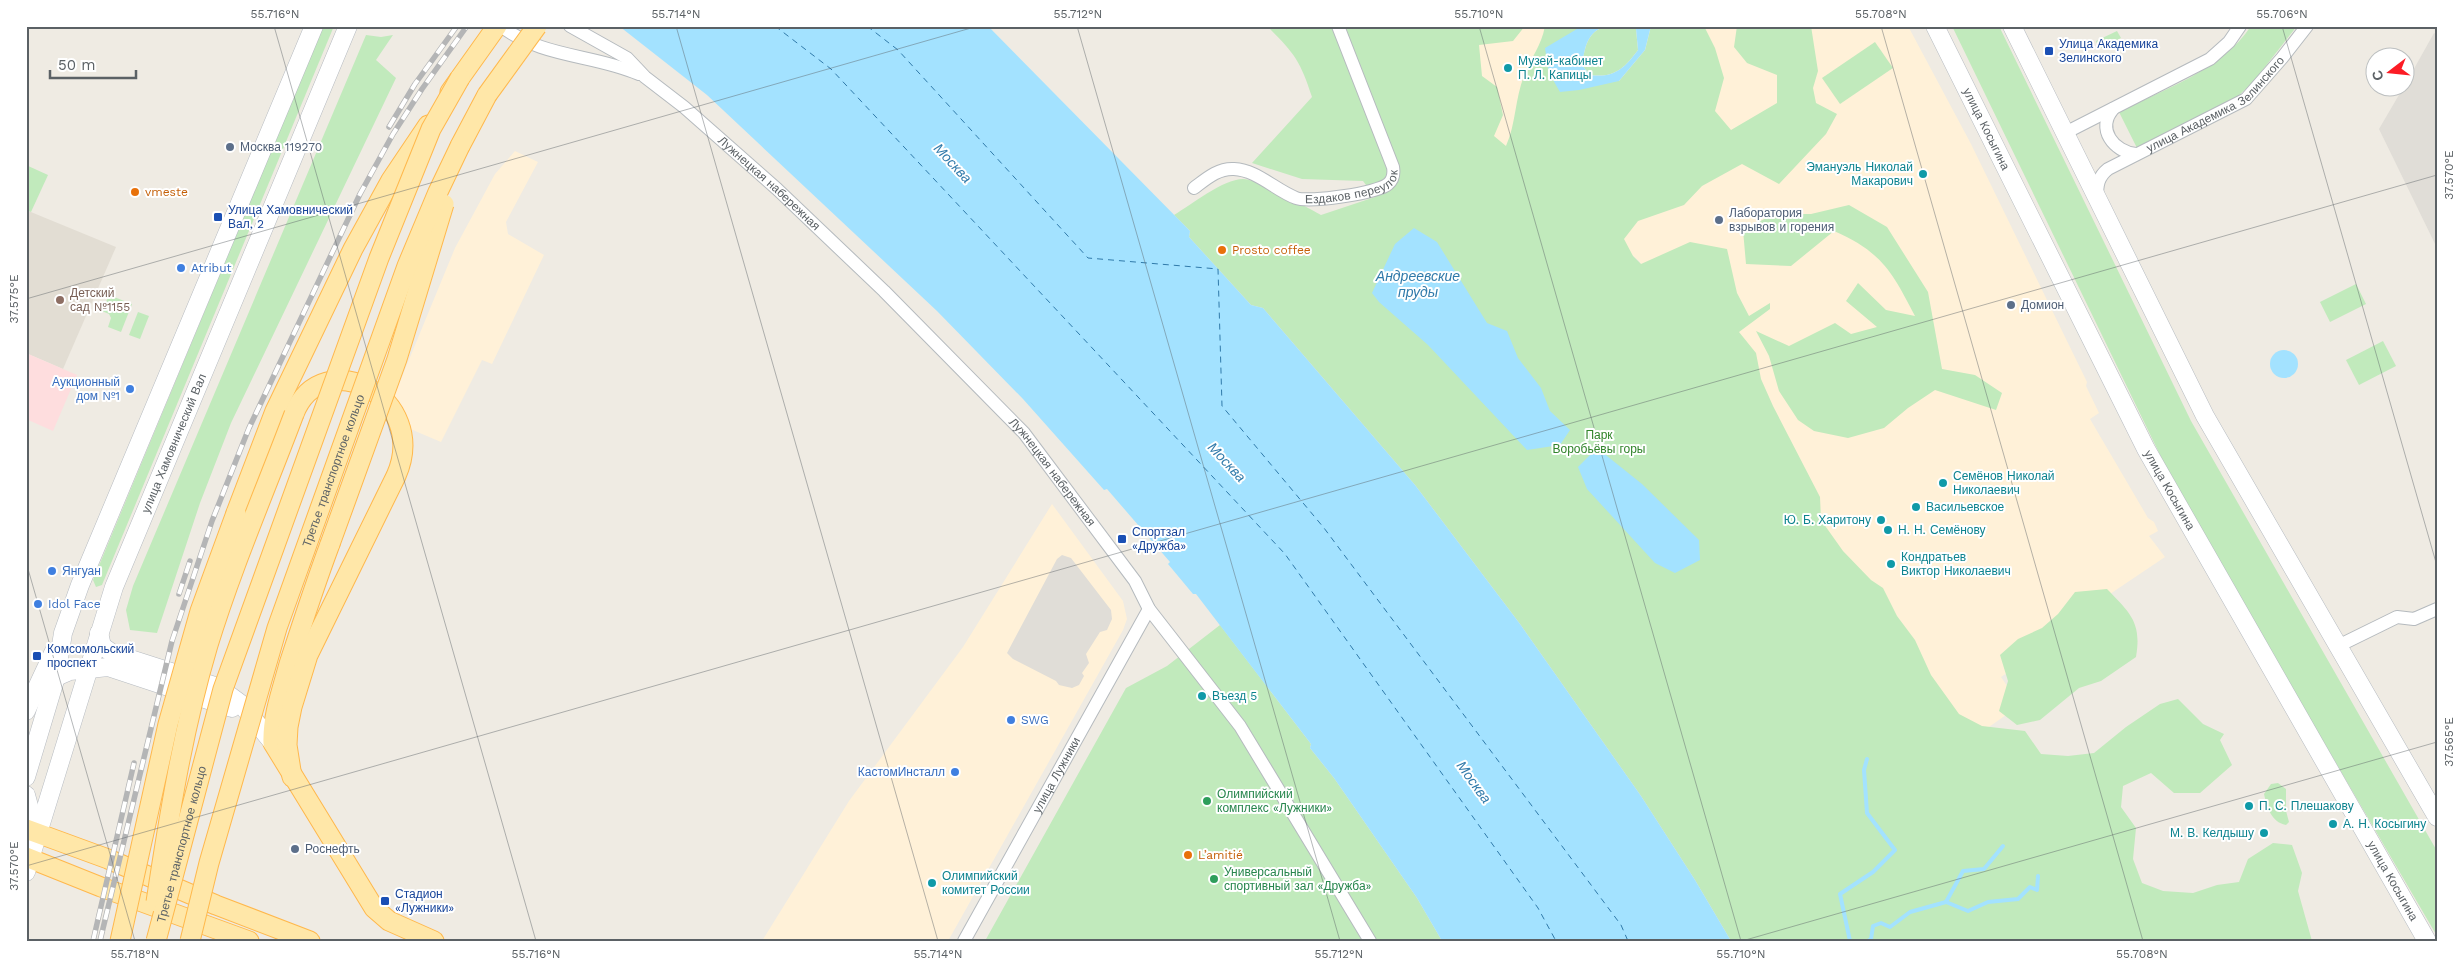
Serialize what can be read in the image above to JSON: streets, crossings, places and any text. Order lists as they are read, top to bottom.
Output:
{
  "streets": {
    "main road": ["улица Косыгина", "улица Хамовнический Вал", "Третье транспортное кольцо"],
    "street": [
      "улица Академика Зелинского",
      "Ездаков переулок",
      "Лужнецкая набережная",
      "улица Лужники"
    ]
  },
  "crossings": [
    ["Лужнецкая набережная", "улица Лужники"]
  ],
  "water": ["Москва", "Андреевские пруды"],
  "parks": ["Парк Воробьёвы горы"],
  "places": {
    "transit": [
      "Улица Академика Зелинского",
      "Улица Хамовнический Вал, 2",
      "Спортзал «Дружба»",
      "Комсомольский проспект",
      "Стадион «Лужники»"
    ],
    "other": [
      "Музей-кабинет П. Л. Капицы",
      "Москва 119270",
      "Эмануэль Николай Макарович",
      "vmeste",
      "Лаборатория взрывов и горения",
      "Prosto coffee",
      "Atribut",
      "Детский сад №1155",
      "Домион",
      "Аукционный дом №1",
      "Семёнов Николай Николаевич",
      "Васильевское",
      "Ю. Б. Харитону",
      "Н. Н. Семёнову",
      "Кондратьев Виктор Николаевич",
      "Янгуан",
      "Idol Face",
      "Въезд 5",
      "SWG",
      "КастомИнсталл",
      "Олимпийский комплекс «Лужники»",
      "П. С. Плешакову",
      "А. Н. Косыгину",
      "М. В. Келдышу",
      "Роснефть",
      "L’amitié",
      "Универсальный спортивный зал «Дружба»",
      "Олимпийский комитет России"
    ]
  },
  "scale_bar": "50 m",
  "north": "left",
  "coordinates": [
    "55.716°N",
    "55.714°N",
    "55.712°N",
    "55.710°N",
    "55.708°N",
    "55.706°N",
    "37.570°E",
    "37.575°E",
    "37.565°E",
    "55.718°N"
  ]
}
